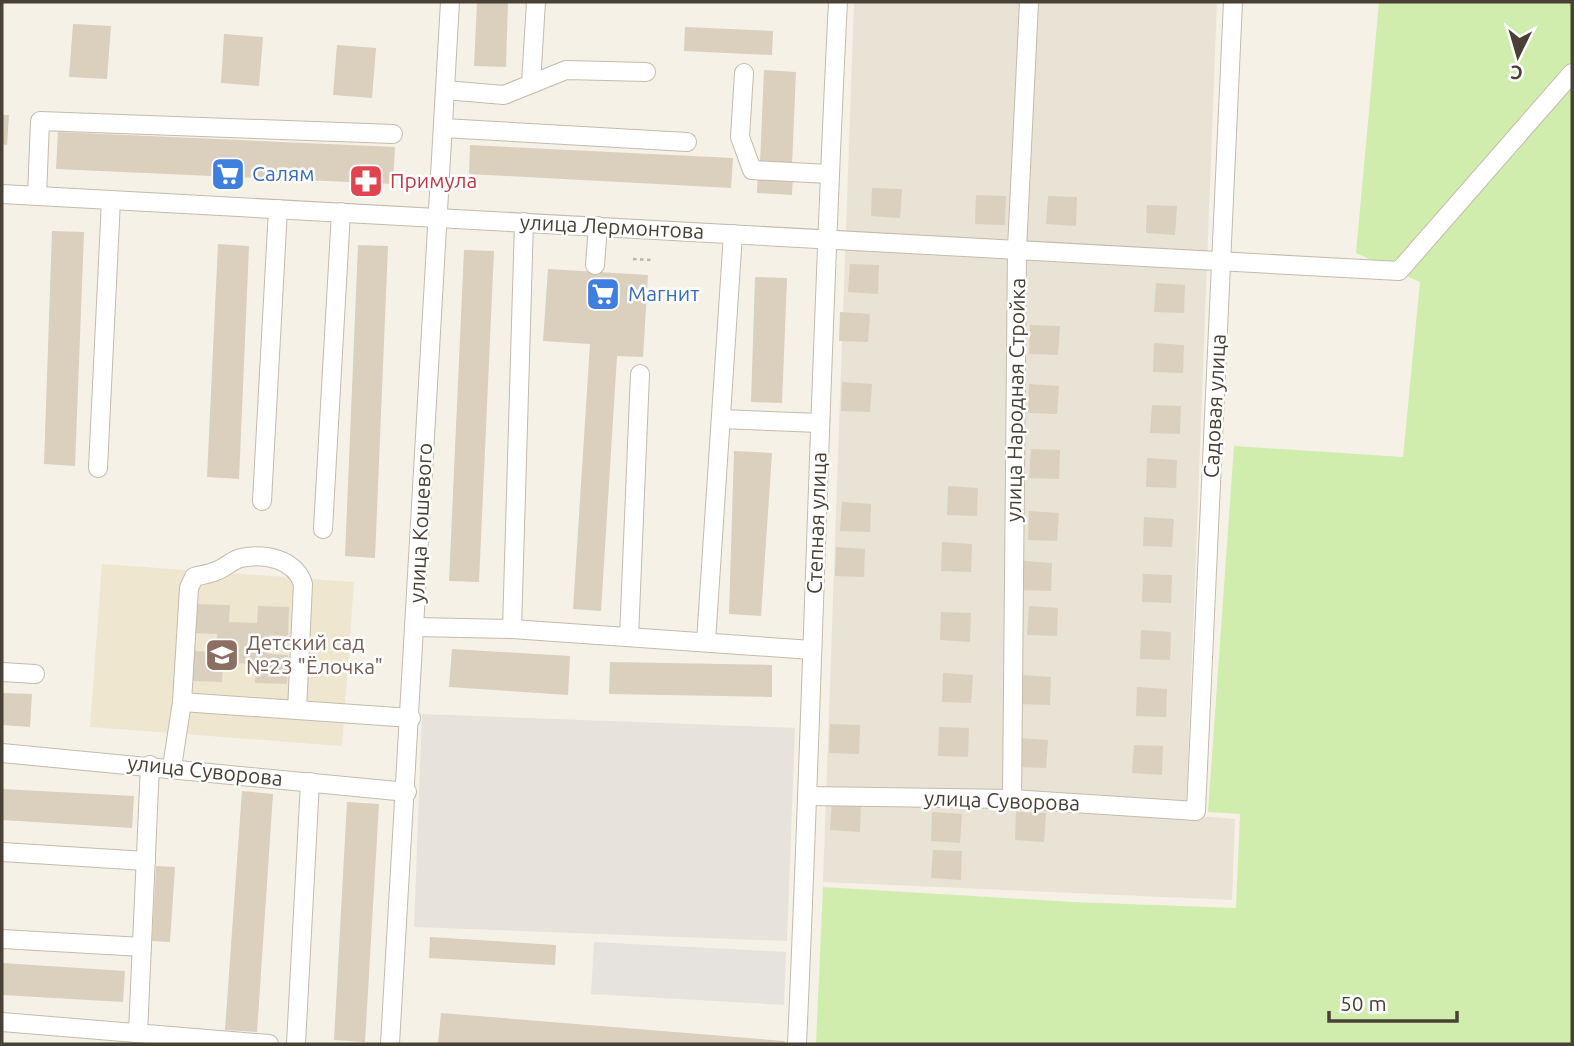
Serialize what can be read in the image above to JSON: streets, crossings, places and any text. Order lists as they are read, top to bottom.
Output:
{
  "streets": {
    "street": [
      "улица Лермонтова",
      "улица Народная Стройка",
      "Садовая улица",
      "улица Кошевого",
      "Степная улица",
      "улица Суворова"
    ]
  },
  "crossings": [
    ["улица Лермонтова", "улица Народная Стройка"],
    ["улица Лермонтова", "Садовая улица"],
    ["улица Лермонтова", "улица Кошевого"],
    ["улица Лермонтова", "Степная улица"],
    ["улица Народная Стройка", "улица Суворова"],
    ["Садовая улица", "улица Суворова"],
    ["улица Кошевого", "улица Суворова"],
    ["Степная улица", "улица Суворова"]
  ],
  "places": {
    "supermarket": ["Салям", "Магнит"],
    "pharmacy": ["Примула"],
    "school or university": ["Детский сад №23 \"Ёлочка\""]
  },
  "scale_bar": "50 m",
  "north": "bottom"
}
